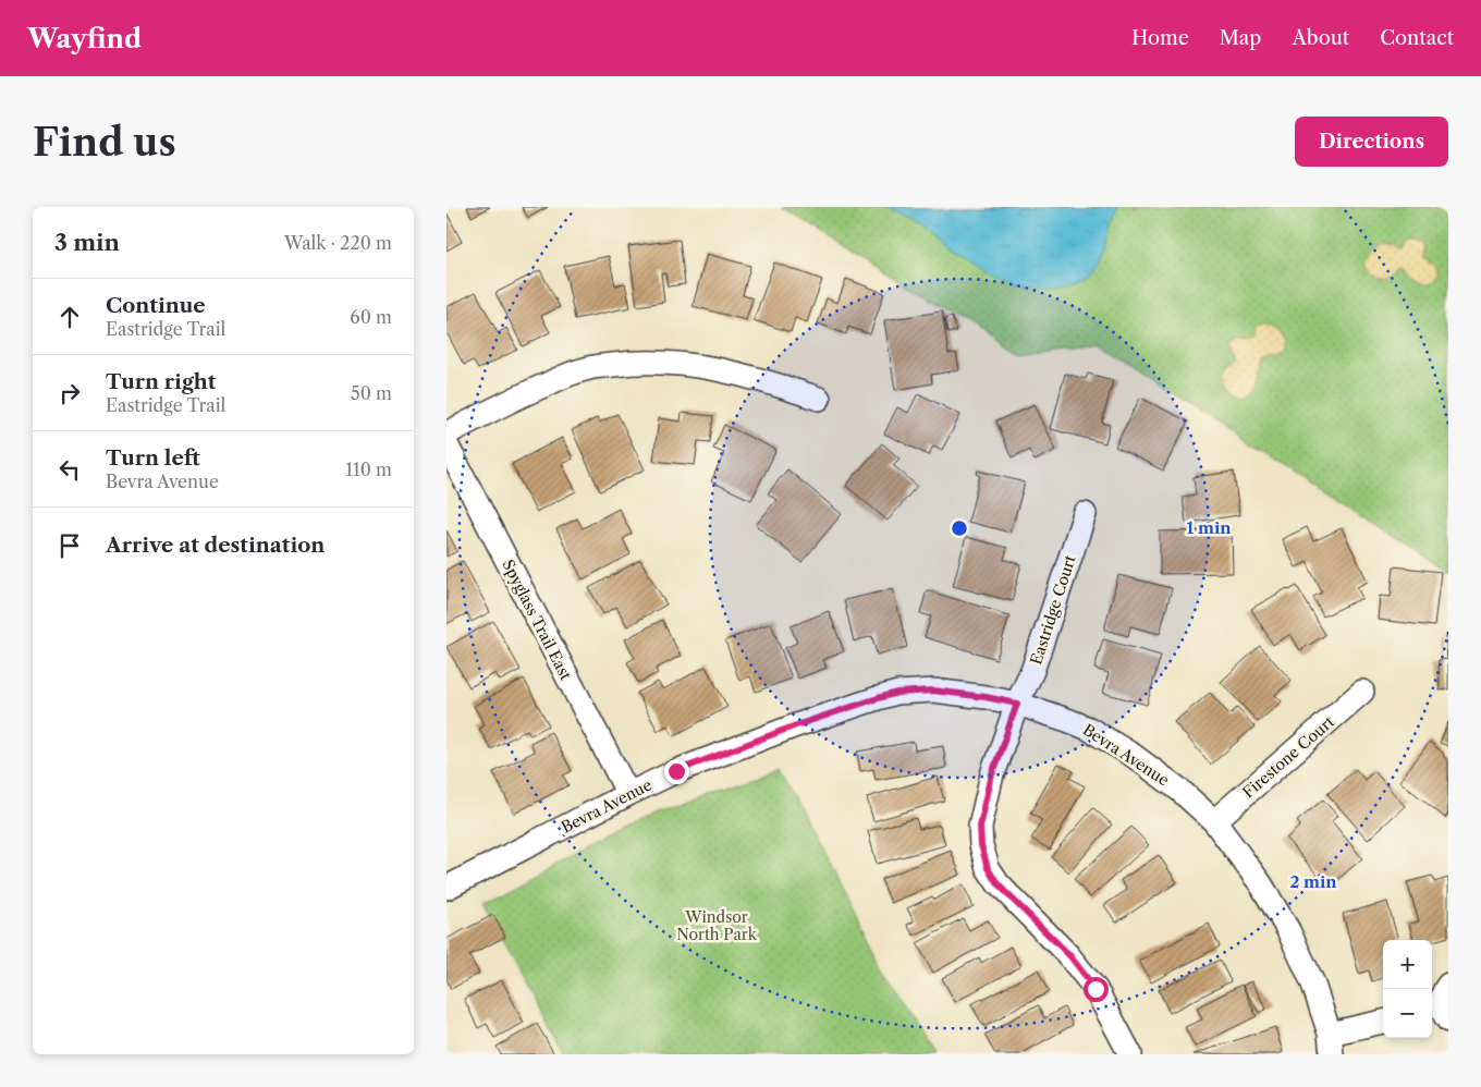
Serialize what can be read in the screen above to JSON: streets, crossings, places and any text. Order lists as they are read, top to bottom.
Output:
{
  "streets": {
    "street": [
      "Eastridge Court",
      "Spyglass Trail East",
      "Bevra Avenue",
      "Firestone Court"
    ]
  },
  "crossings": [
    ["Eastridge Court", "Bevra Avenue"],
    ["Spyglass Trail East", "Bevra Avenue"],
    ["Bevra Avenue", "Firestone Court"]
  ],
  "parks": ["Windsor North Park"],
  "page": {
    "header": "Wayfind",
    "nav": [
      "Home",
      "Map",
      "About",
      "Contact"
    ],
    "buttons": "Directions",
    "title": "Find us",
    "heading": ["3 min", "Walk · 220 m"],
    "list": [
      ["Continue", "Eastridge Trail", "60 m"],
      ["Turn right", "Eastridge Trail", "50 m"],
      ["Turn left", "Bevra Avenue", "110 m"],
      "Arrive at destination"
    ],
    "map_buttons": ["+", "−"]
  },
  "rings": ["1 min", "2 min"]
}
